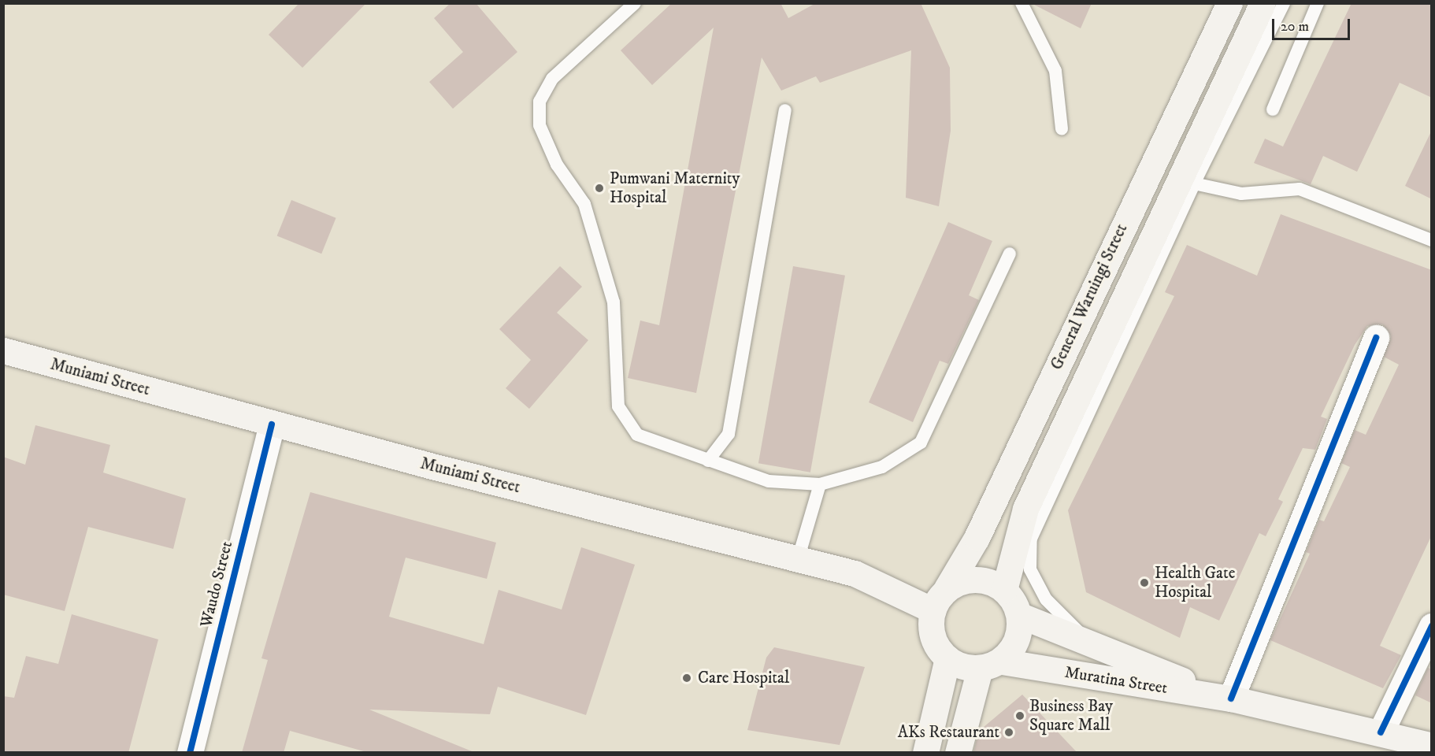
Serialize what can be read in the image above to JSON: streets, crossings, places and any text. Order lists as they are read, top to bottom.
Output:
{
  "streets": {
    "main road": ["General Waruingi Street", "Muniami Street", "Muratina Street"],
    "street": ["Waudo Street"]
  },
  "crossings": [
    ["General Waruingi Street", "Muniami Street"],
    ["General Waruingi Street", "Muratina Street"],
    ["Muniami Street", "Waudo Street"],
    ["Muniami Street", "Muratina Street"]
  ],
  "places": [
    "Pumwani Maternity Hospital",
    "Health Gate Hospital",
    "Care Hospital",
    "Business Bay Square Mall",
    "AKs Restaurant"
  ],
  "scale_bar": "20 m"
}
